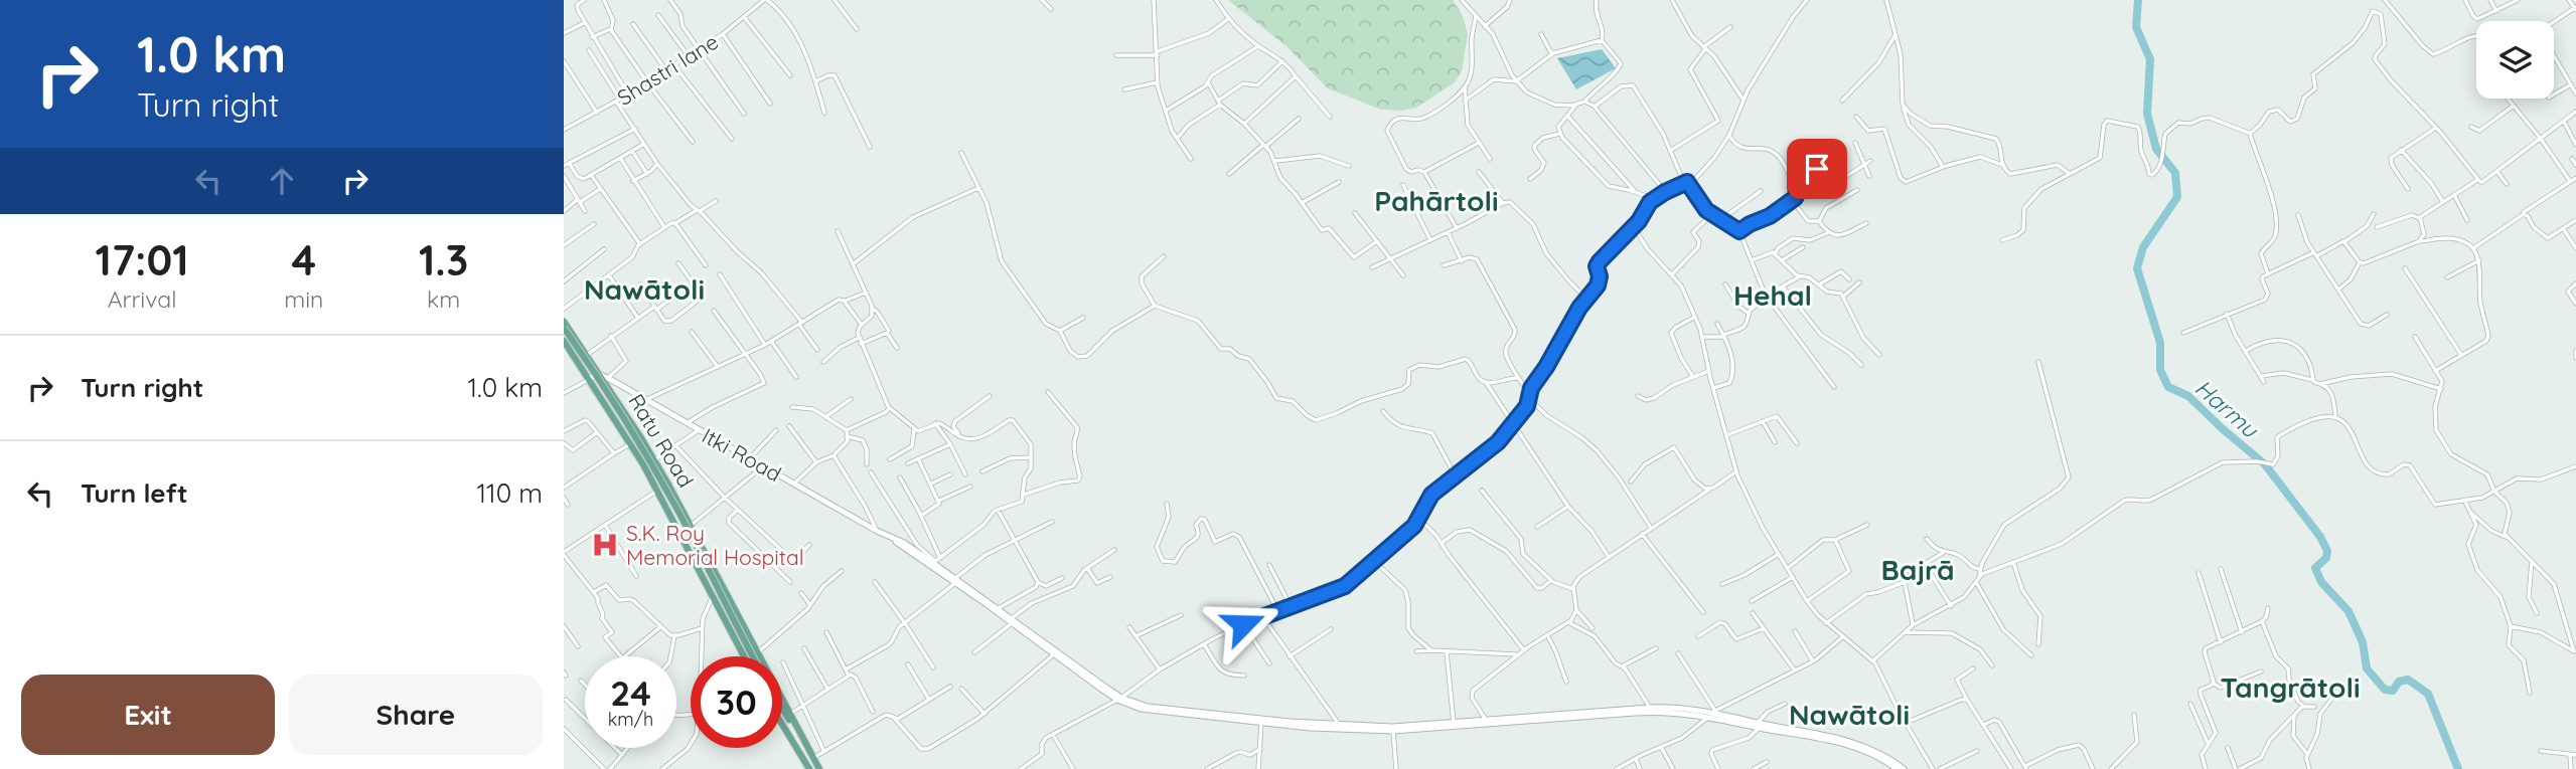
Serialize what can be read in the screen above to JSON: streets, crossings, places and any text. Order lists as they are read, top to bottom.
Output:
{
  "streets": {
    "main road": ["Ratu Road"],
    "street": ["Shastri lane", "Itki Road"]
  },
  "crossings": [
    ["Ratu Road", "Itki Road"]
  ],
  "districts": [
    "Pahārtoli",
    "Nawātoli",
    "Hehal",
    "Bajrā",
    "Tangrātoli",
    "Nawātoli"
  ],
  "water": ["Harmu"],
  "places": {
    "hospital": ["S.K. Roy Memorial Hospital"]
  },
  "page": {
    "turn": ["1.0 km", "Turn right"],
    "eta": [
      "17:01",
      "Arrival",
      "4",
      "min",
      "1.3",
      "km"
    ],
    "list": [
      {
        "name": "Turn right",
        "value": "1.0 km"
      },
      {
        "name": "Turn left",
        "value": "110 m"
      }
    ],
    "speed": "24 km/h",
    "limit": "30",
    "buttons": ["Exit", "Share"]
  }
}
